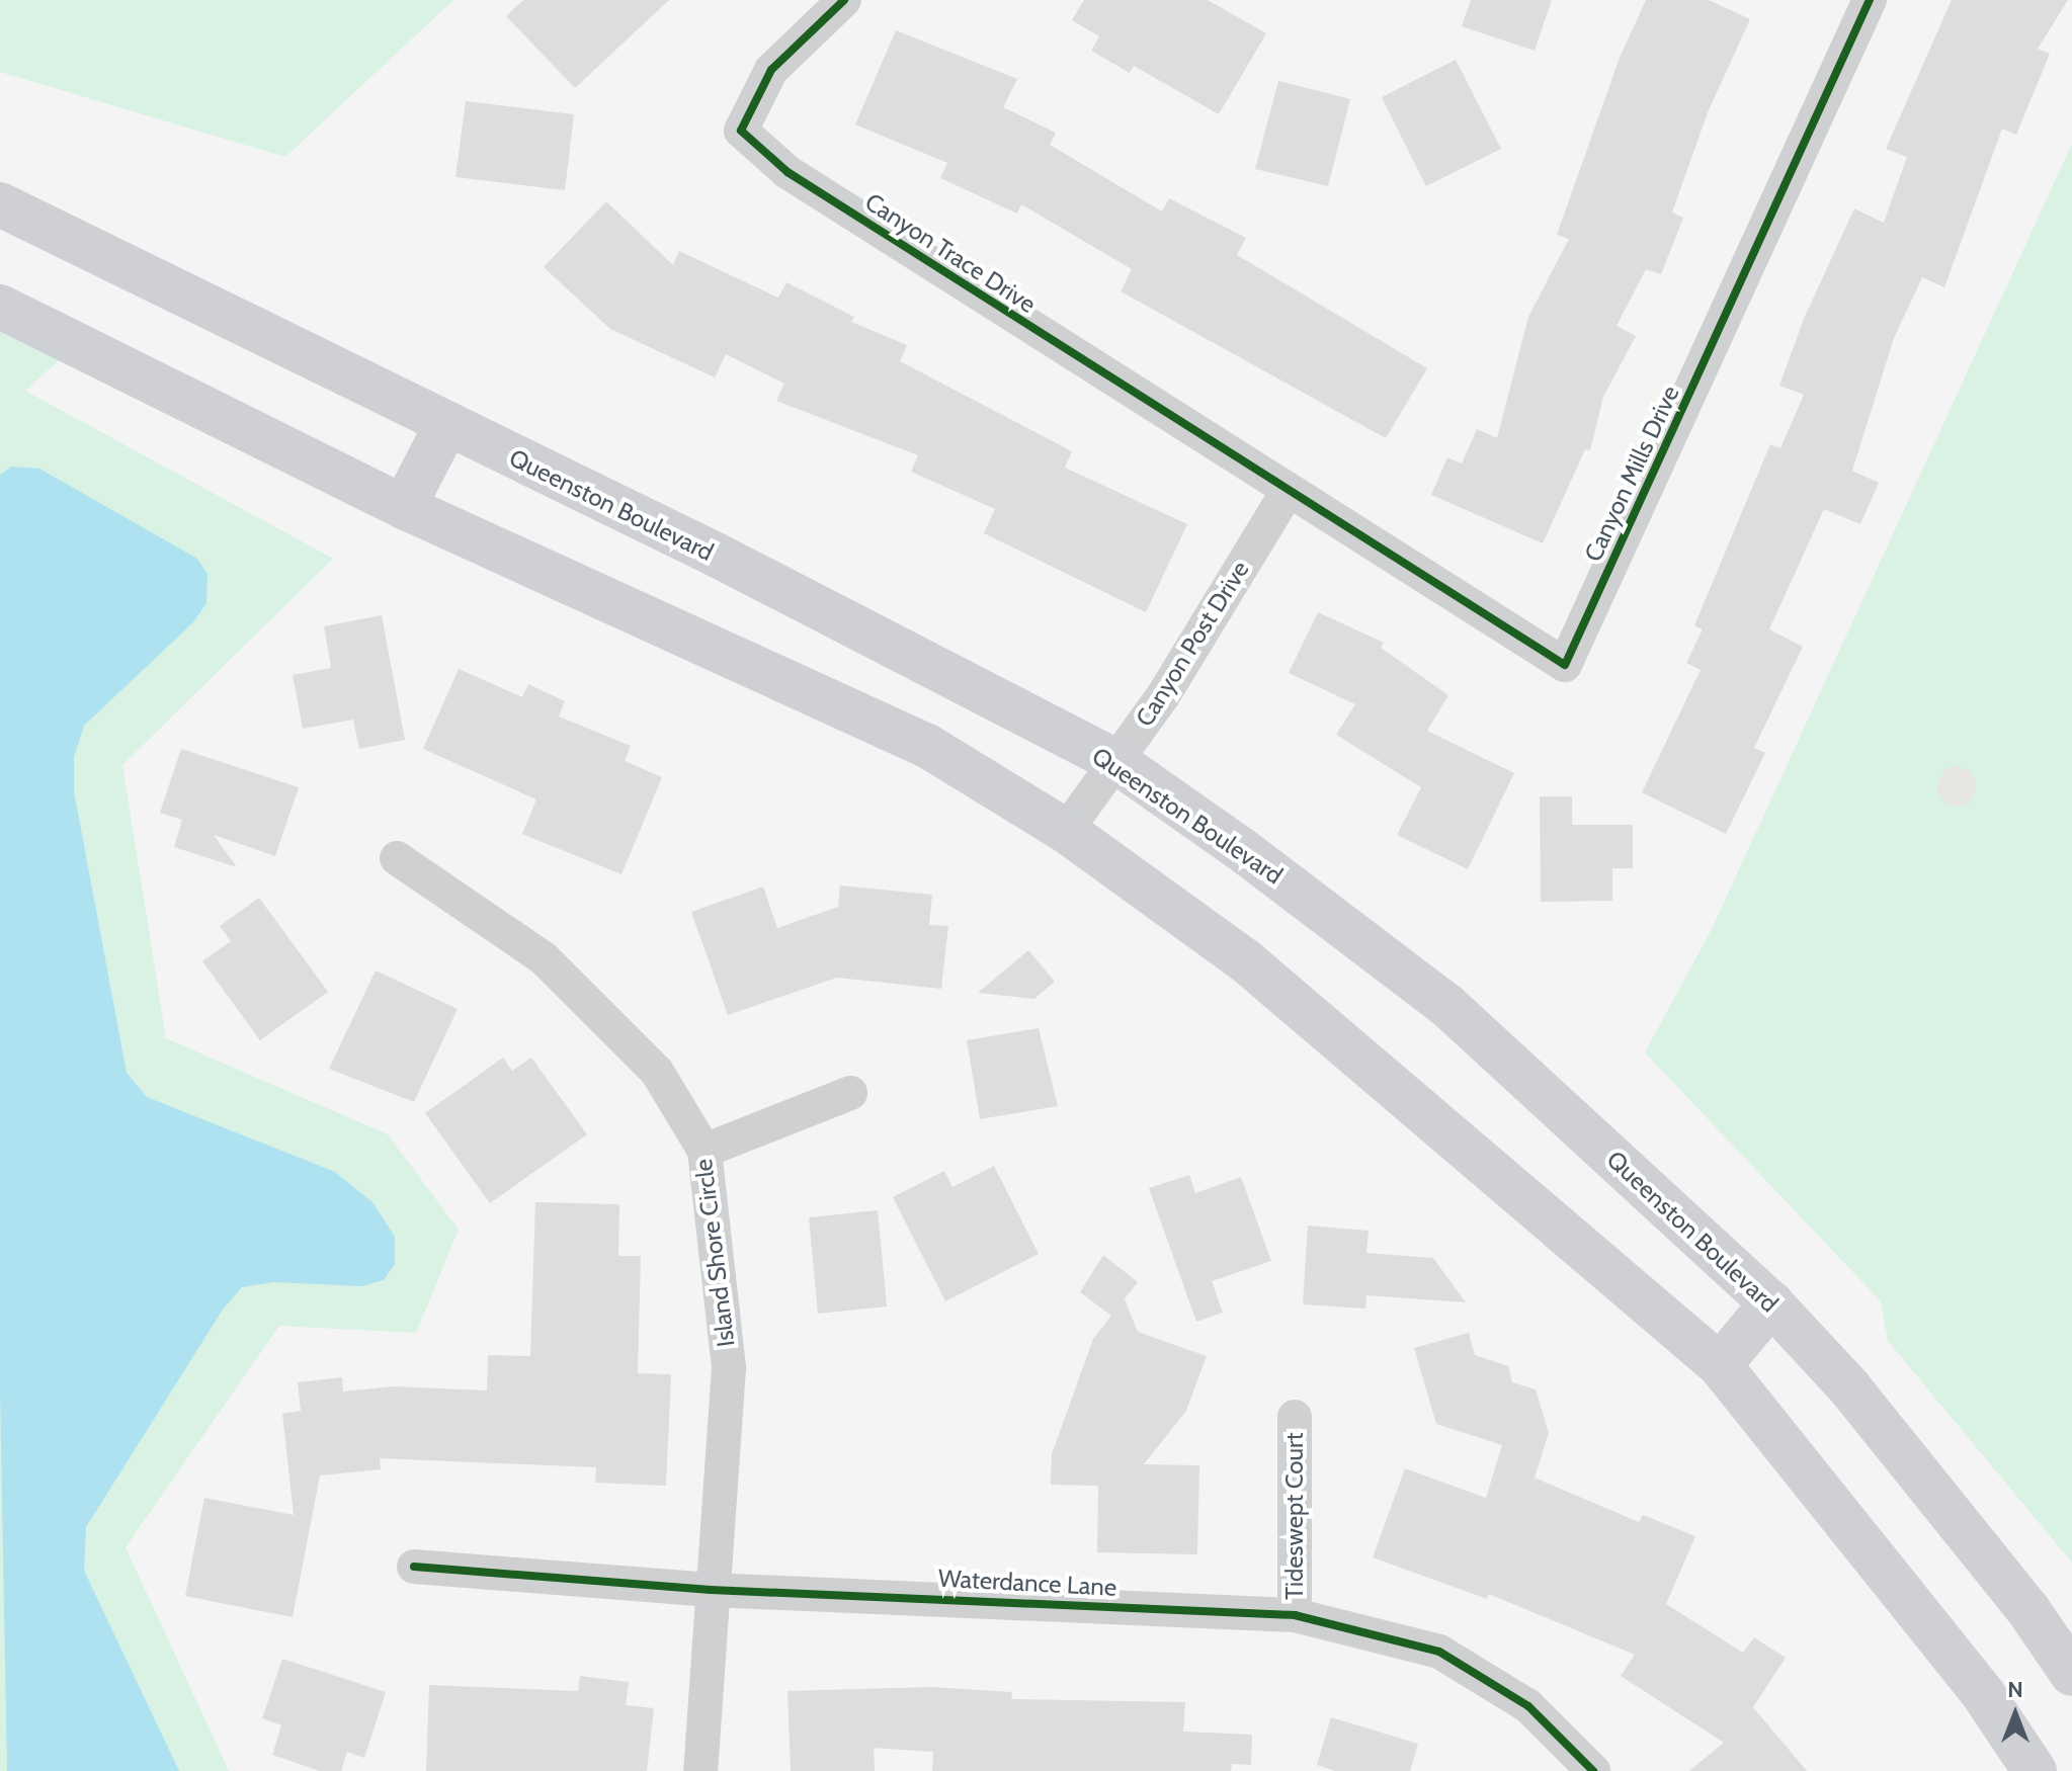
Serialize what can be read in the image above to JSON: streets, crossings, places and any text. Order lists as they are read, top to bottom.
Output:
{
  "streets": {
    "main road": ["Queenston Boulevard"],
    "street": [
      "Canyon Trace Drive",
      "Canyon Mills Drive",
      "Canyon Post Drive",
      "Island Shore Circle",
      "Tideswept Court",
      "Waterdance Lane"
    ]
  },
  "crossings": [
    ["Canyon Trace Drive", "Canyon Mills Drive"],
    ["Canyon Trace Drive", "Canyon Post Drive"],
    ["Canyon Mills Drive", "Canyon Post Drive"],
    ["Queenston Boulevard", "Canyon Post Drive"],
    ["Island Shore Circle", "Waterdance Lane"],
    ["Tideswept Court", "Waterdance Lane"]
  ],
  "north": "top"
}
